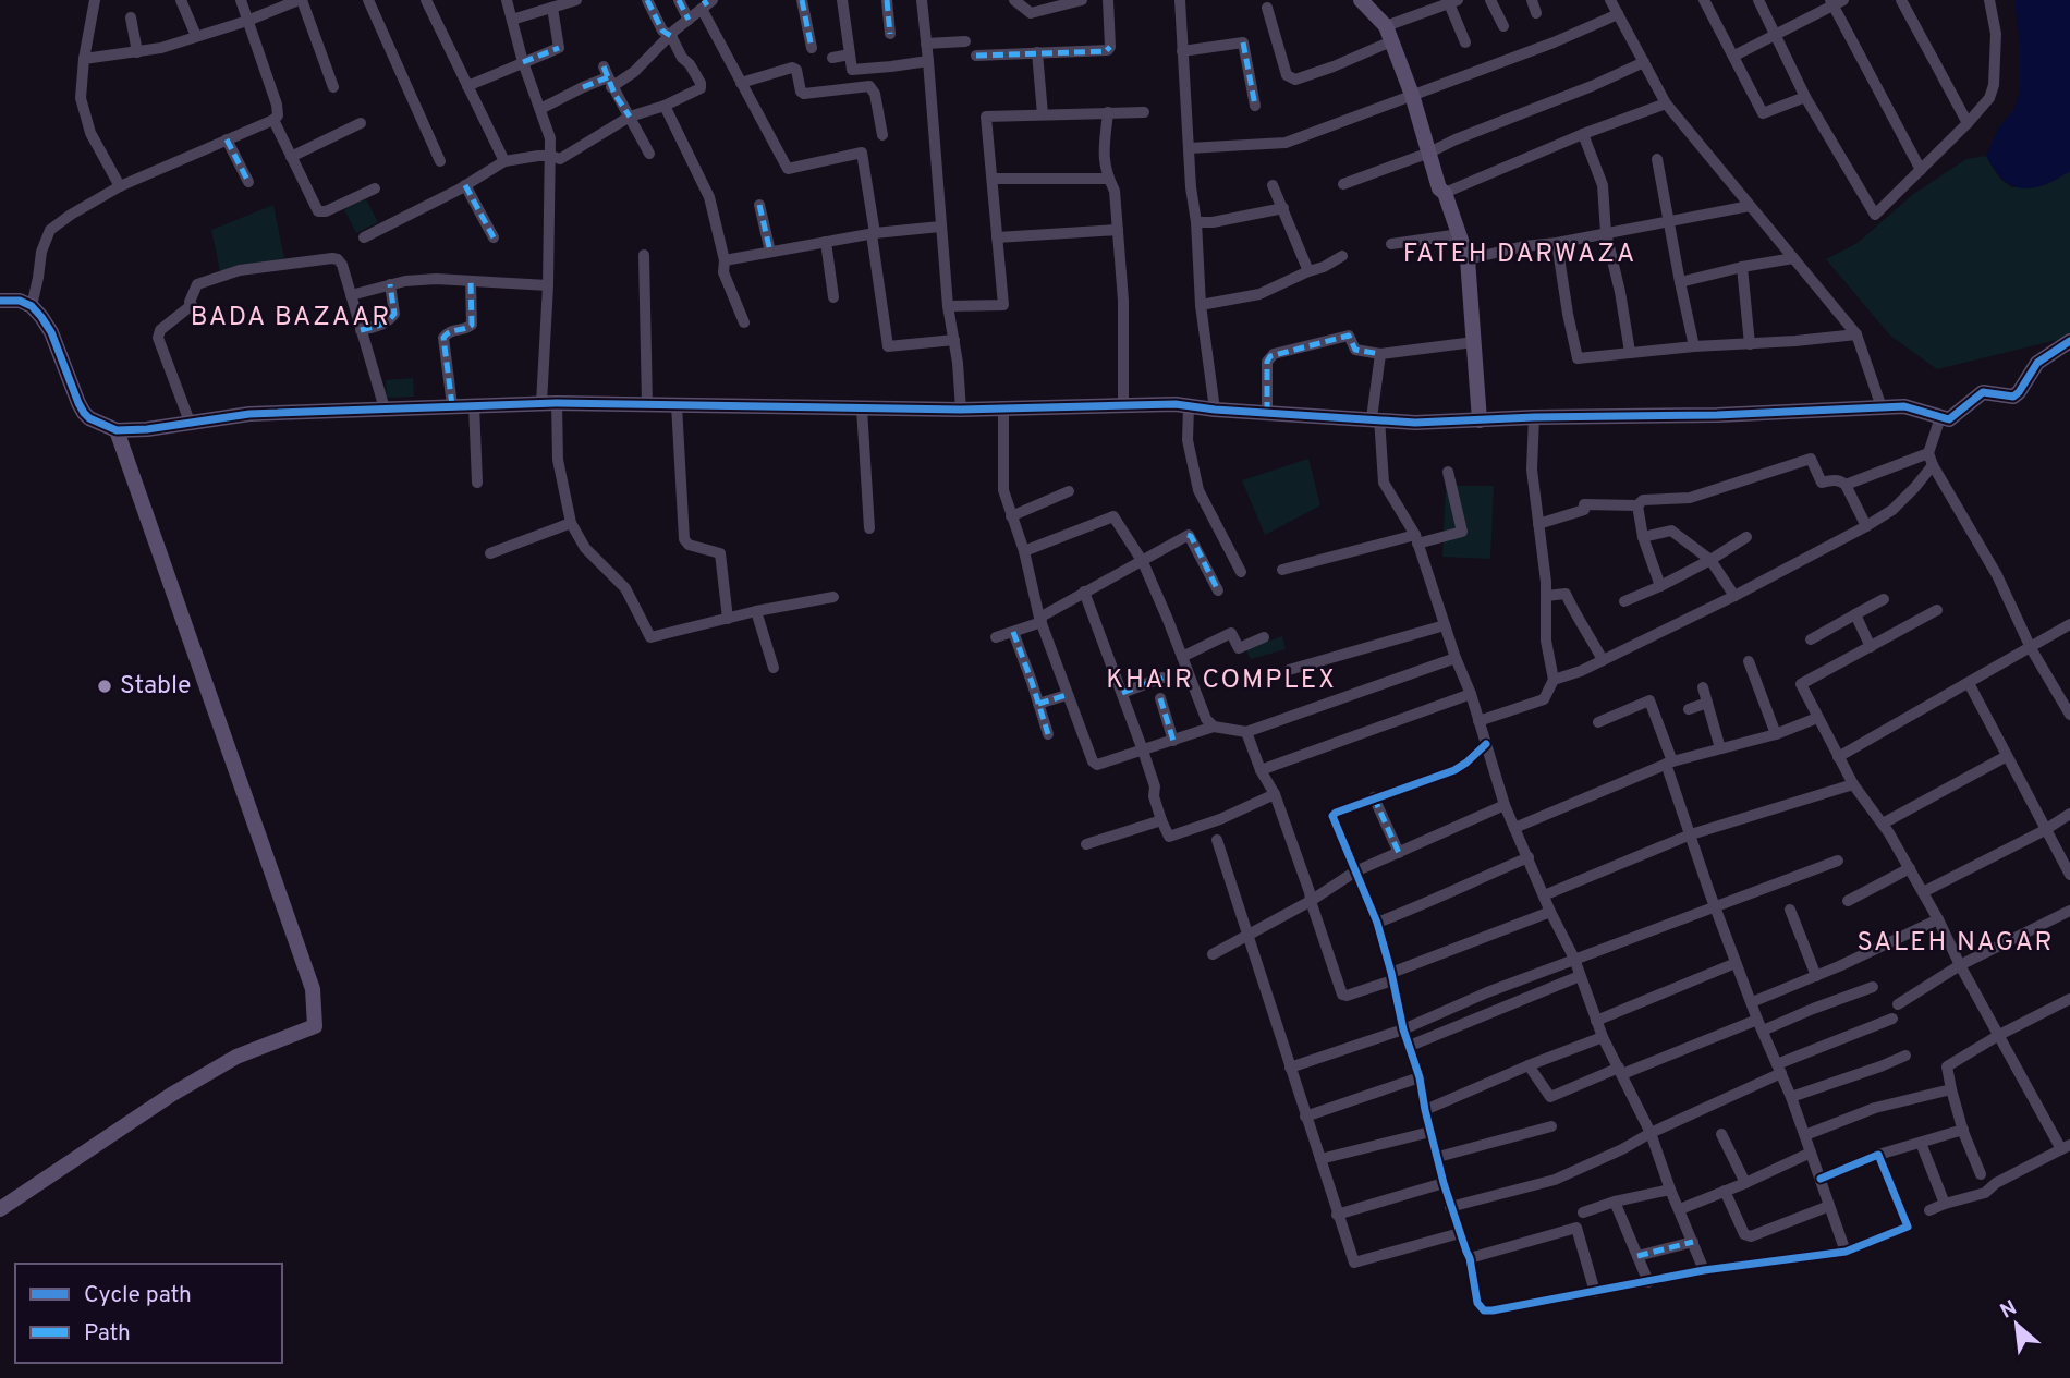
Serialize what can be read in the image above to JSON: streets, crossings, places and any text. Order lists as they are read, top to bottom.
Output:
{
  "districts": [
    "FATEH DARWAZA",
    "BADA BAZAAR",
    "KHAIR COMPLEX",
    "SALEH NAGAR"
  ],
  "places": ["Stable"],
  "legend": ["Cycle path", "Path"],
  "north": "top left"
}
